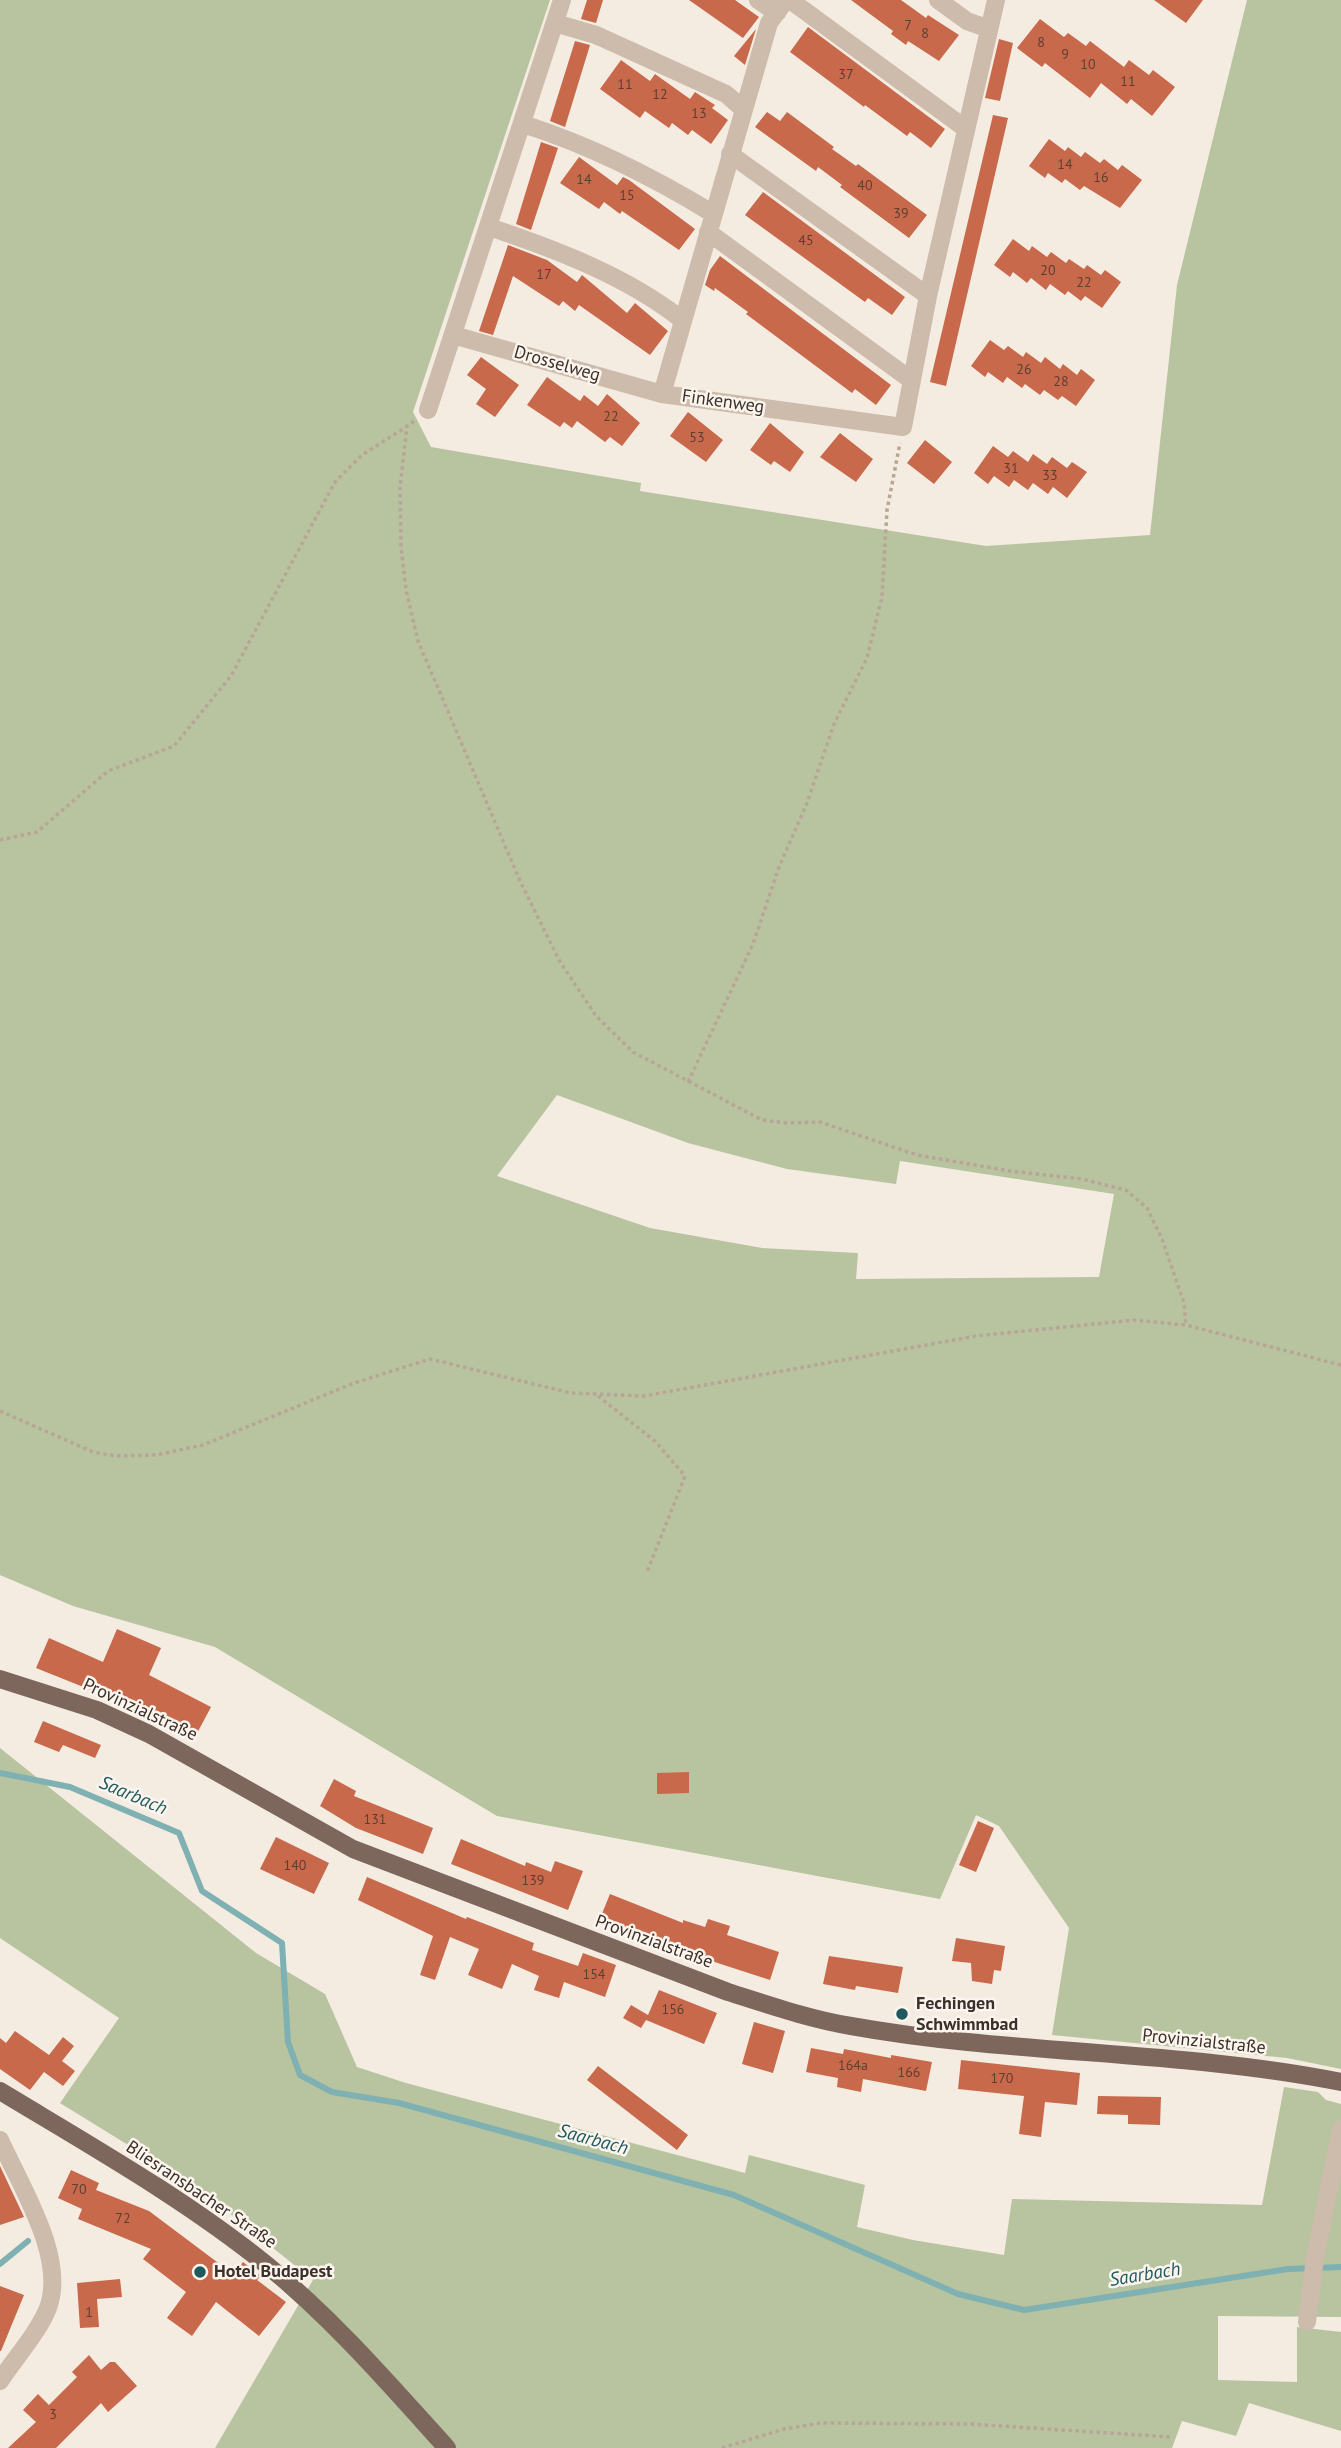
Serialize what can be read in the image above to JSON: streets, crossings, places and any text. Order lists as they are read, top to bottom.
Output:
{
  "streets": {
    "main road": ["Provinzialstraße", "Bliesransbacher Straße"],
    "street": ["Drosselweg", "Finkenweg"]
  },
  "crossings": [
    ["Drosselweg", "Finkenweg"]
  ],
  "water": ["Saarbach"],
  "places": ["Fechingen Schwimmbad", "Hotel Budapest"],
  "house_numbers": [
    "7",
    "8",
    "8",
    "9",
    "10",
    "37",
    "11",
    "11",
    "12",
    "13",
    "14",
    "16",
    "14",
    "40",
    "15",
    "39",
    "45",
    "20",
    "17",
    "22",
    "26",
    "28",
    "22",
    "53",
    "31",
    "33",
    "131",
    "140",
    "139",
    "154",
    "156",
    "164a",
    "166",
    "170",
    "70",
    "72",
    "1",
    "3"
  ]
}
